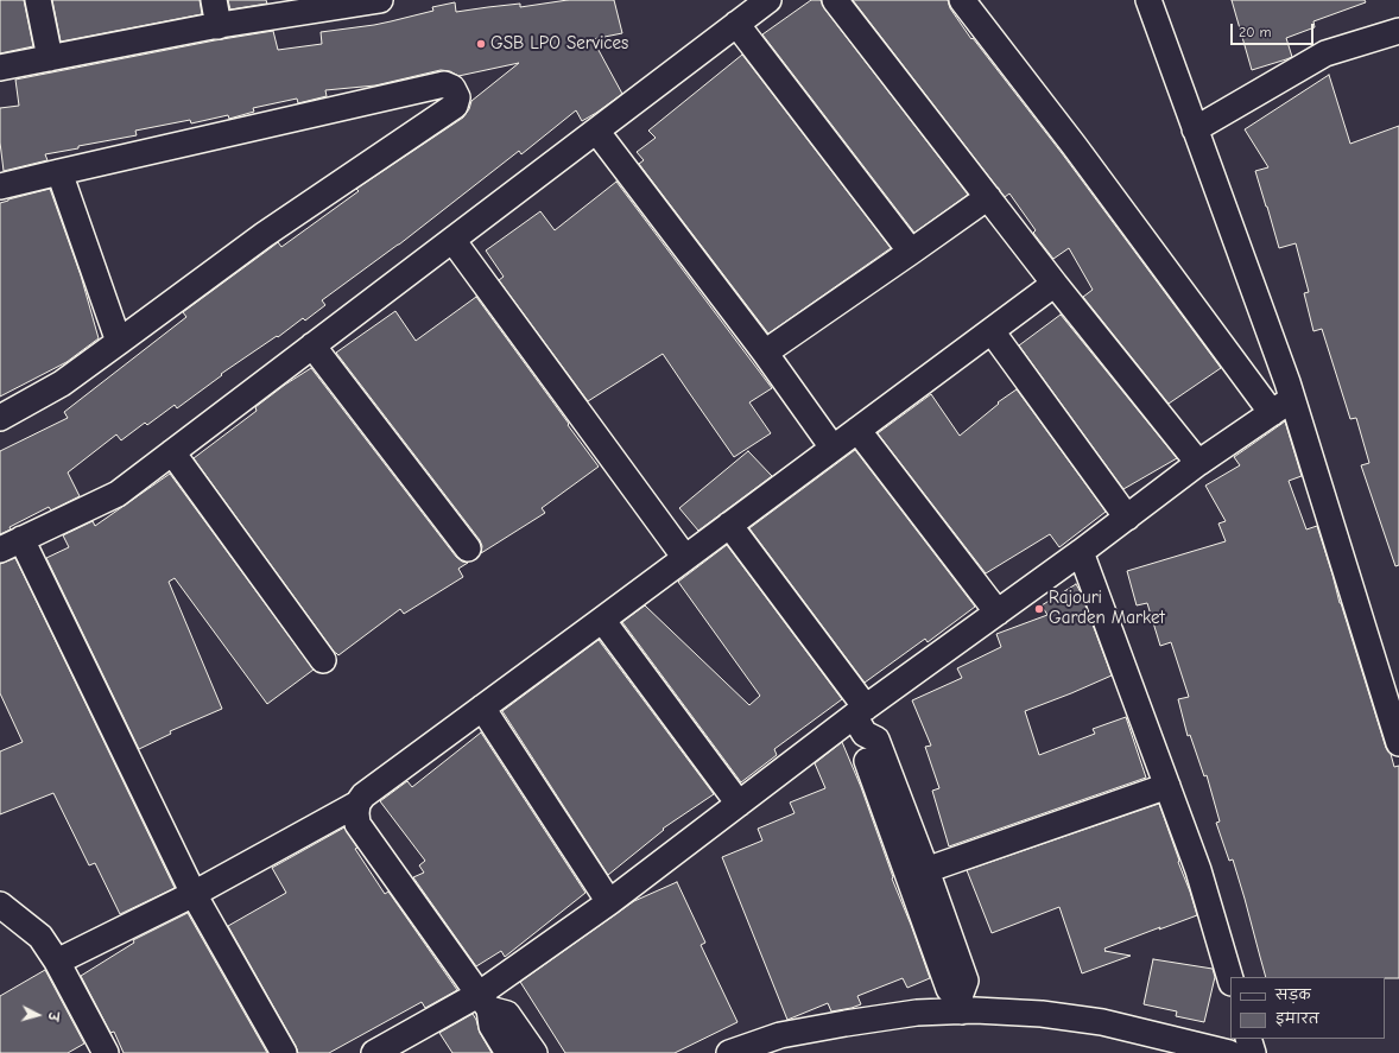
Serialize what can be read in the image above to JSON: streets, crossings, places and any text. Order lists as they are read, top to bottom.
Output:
{
  "places": ["GSB LPO Services", "Rajouri Garden Market"],
  "legend": ["सड़क", "इमारत"],
  "scale_bar": "20 m",
  "north": "right"
}
